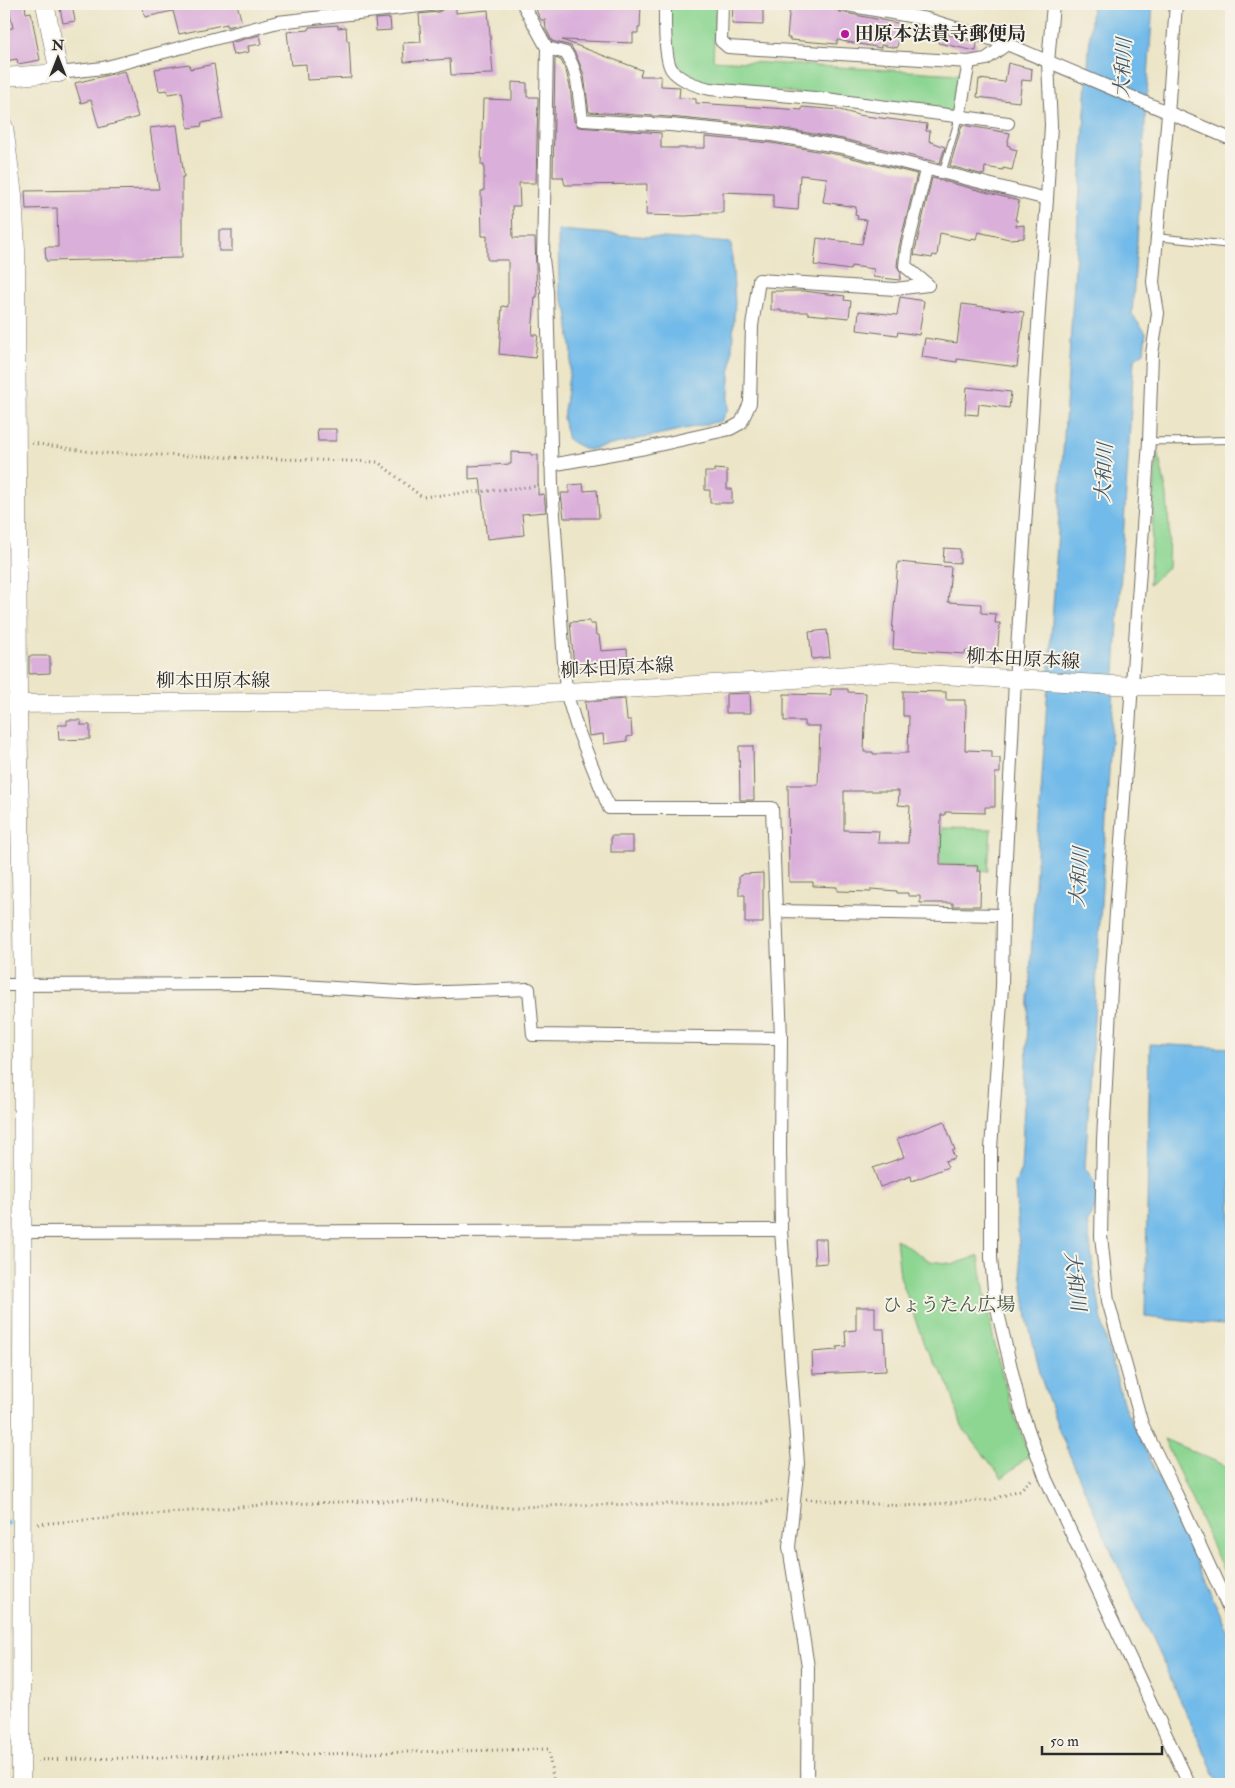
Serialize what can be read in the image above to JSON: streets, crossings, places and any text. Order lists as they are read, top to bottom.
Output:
{
  "streets": {
    "street": ["柳本田原本線"]
  },
  "water": ["大和川"],
  "parks": ["ひょうたん広場"],
  "places": ["田原本法貴寺郵便局"],
  "scale_bar": "50 m",
  "north": "top"
}
